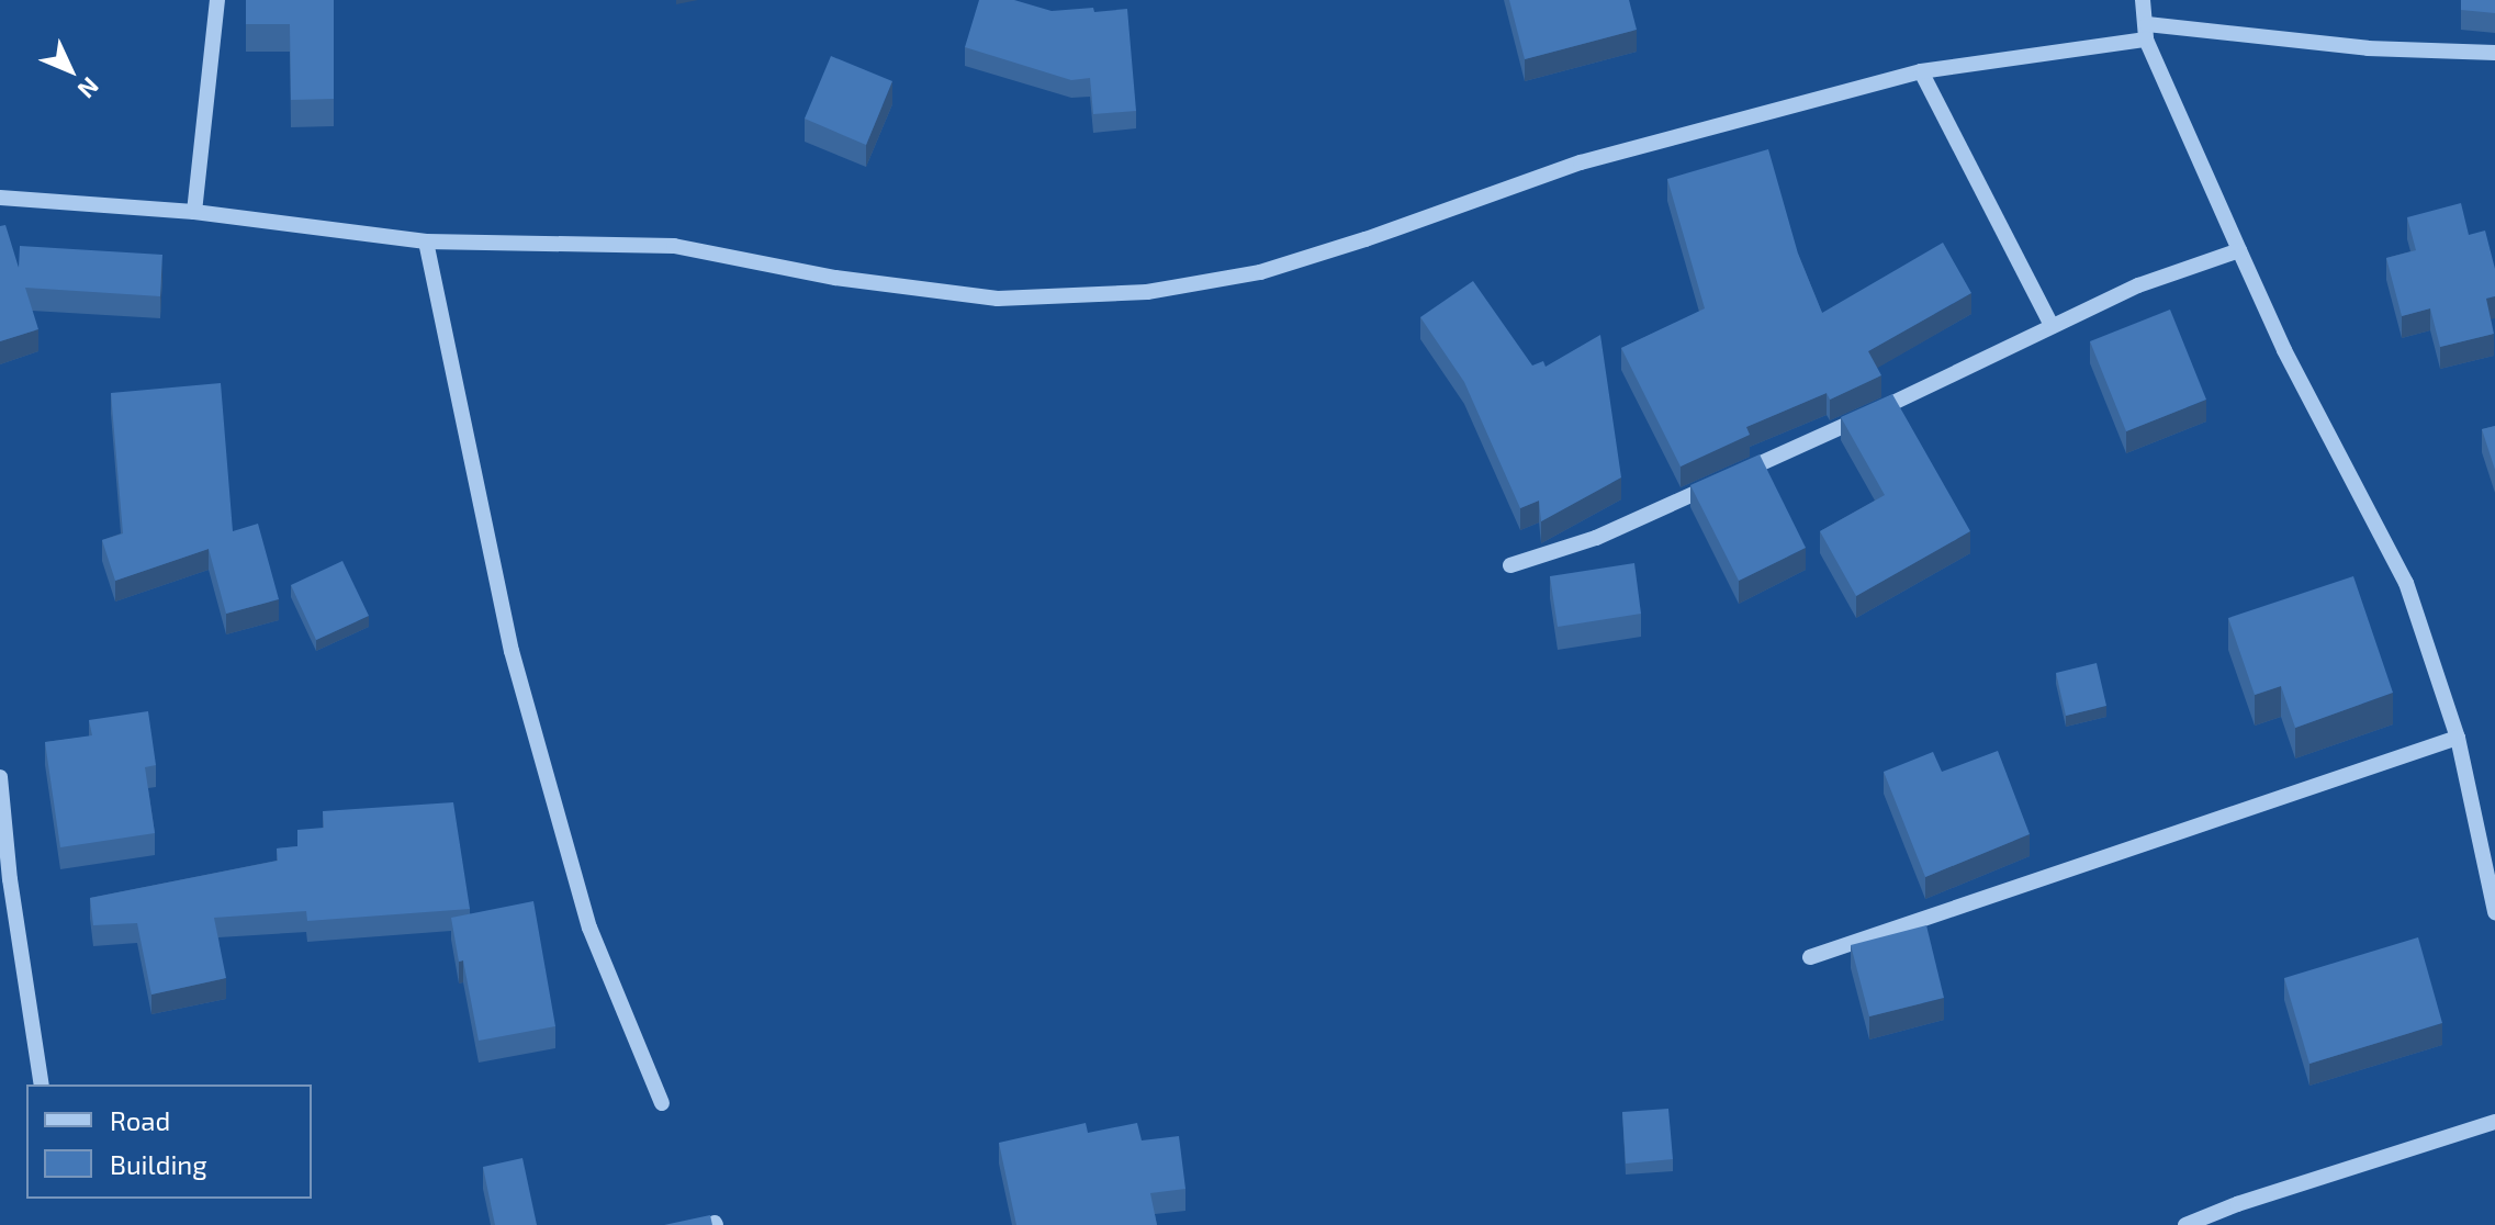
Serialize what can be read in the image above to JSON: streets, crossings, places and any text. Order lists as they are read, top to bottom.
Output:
{
  "legend": ["Road", "Building"],
  "north": "bottom right"
}
